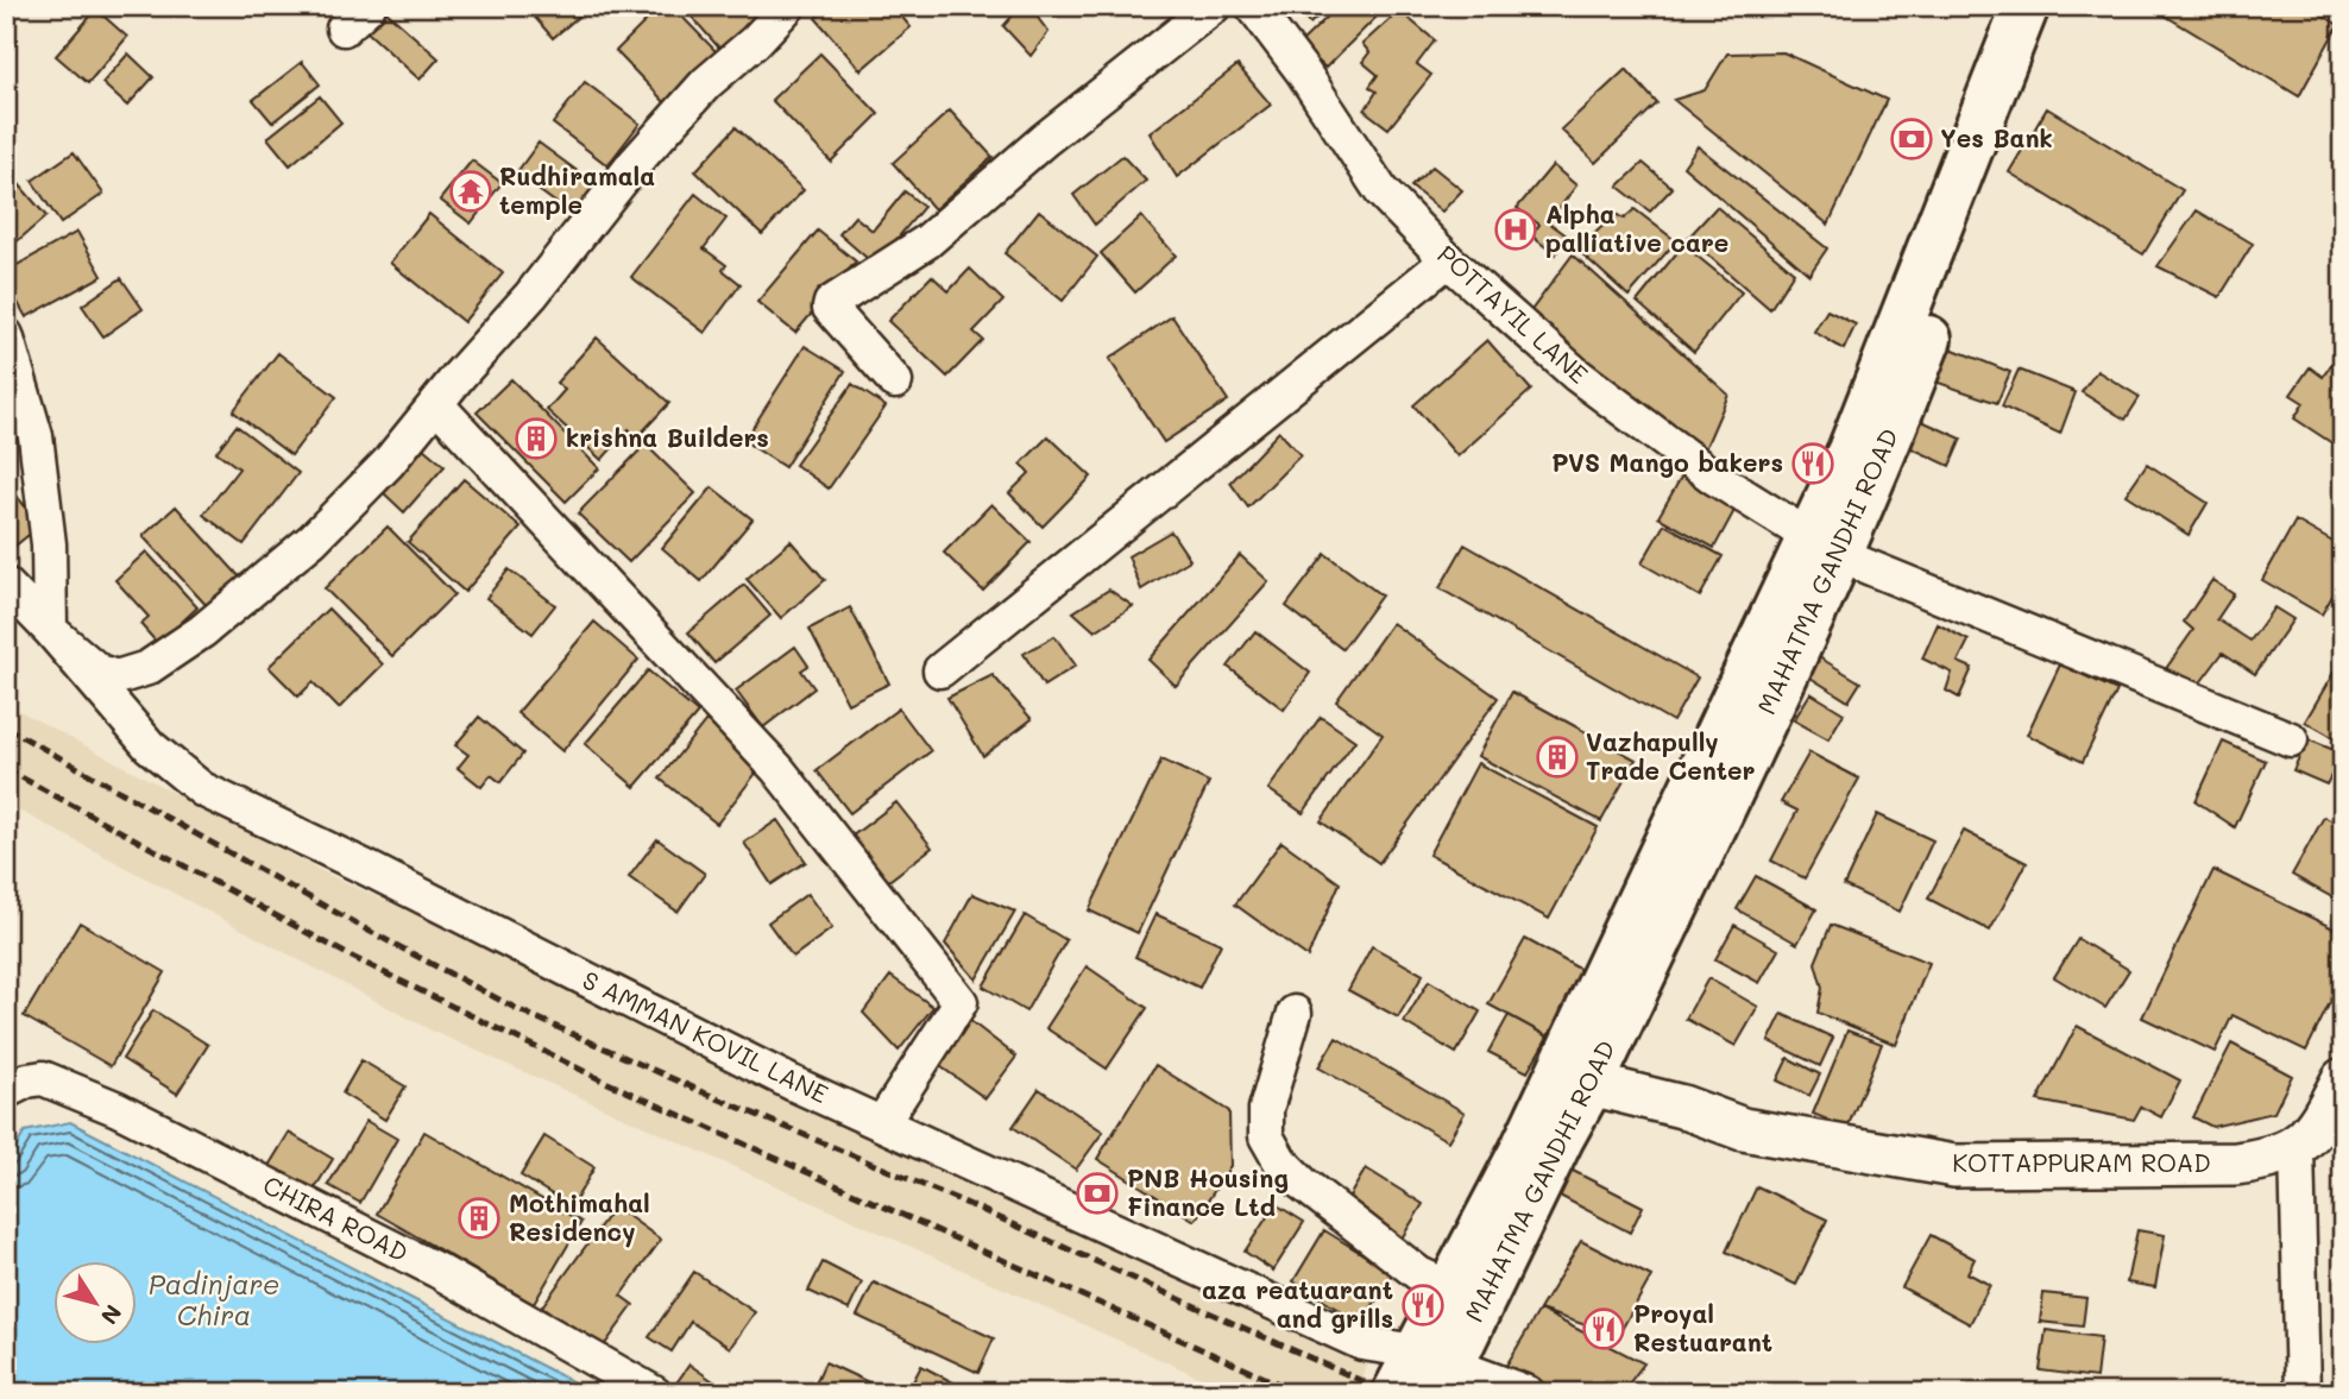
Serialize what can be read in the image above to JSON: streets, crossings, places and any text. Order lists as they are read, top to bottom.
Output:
{
  "streets": {
    "main road": ["MAHATMA GANDHI ROAD"],
    "street": [
      "POTTAYIL LANE",
      "S AMMAN KOVIL LANE",
      "KOTTAPPURAM ROAD",
      "CHIRA ROAD"
    ]
  },
  "crossings": [
    ["POTTAYIL LANE", "MAHATMA GANDHI ROAD"],
    ["MAHATMA GANDHI ROAD", "S AMMAN KOVIL LANE"],
    ["MAHATMA GANDHI ROAD", "KOTTAPPURAM ROAD"]
  ],
  "water": ["Padinjare Chira"],
  "places": {
    "bank": ["Yes Bank", "PNB Housing Finance Ltd"],
    "temple": ["Rudhiramala temple"],
    "hospital": ["Alpha palliative care"],
    "building": ["krishna Builders", "Vazhapully Trade Center", "Mothimahal Residency"],
    "restaurant": ["PVS Mango bakers", "aza reatuarant and grills", "Proyal Restuarant"]
  },
  "north": "bottom right"
}
